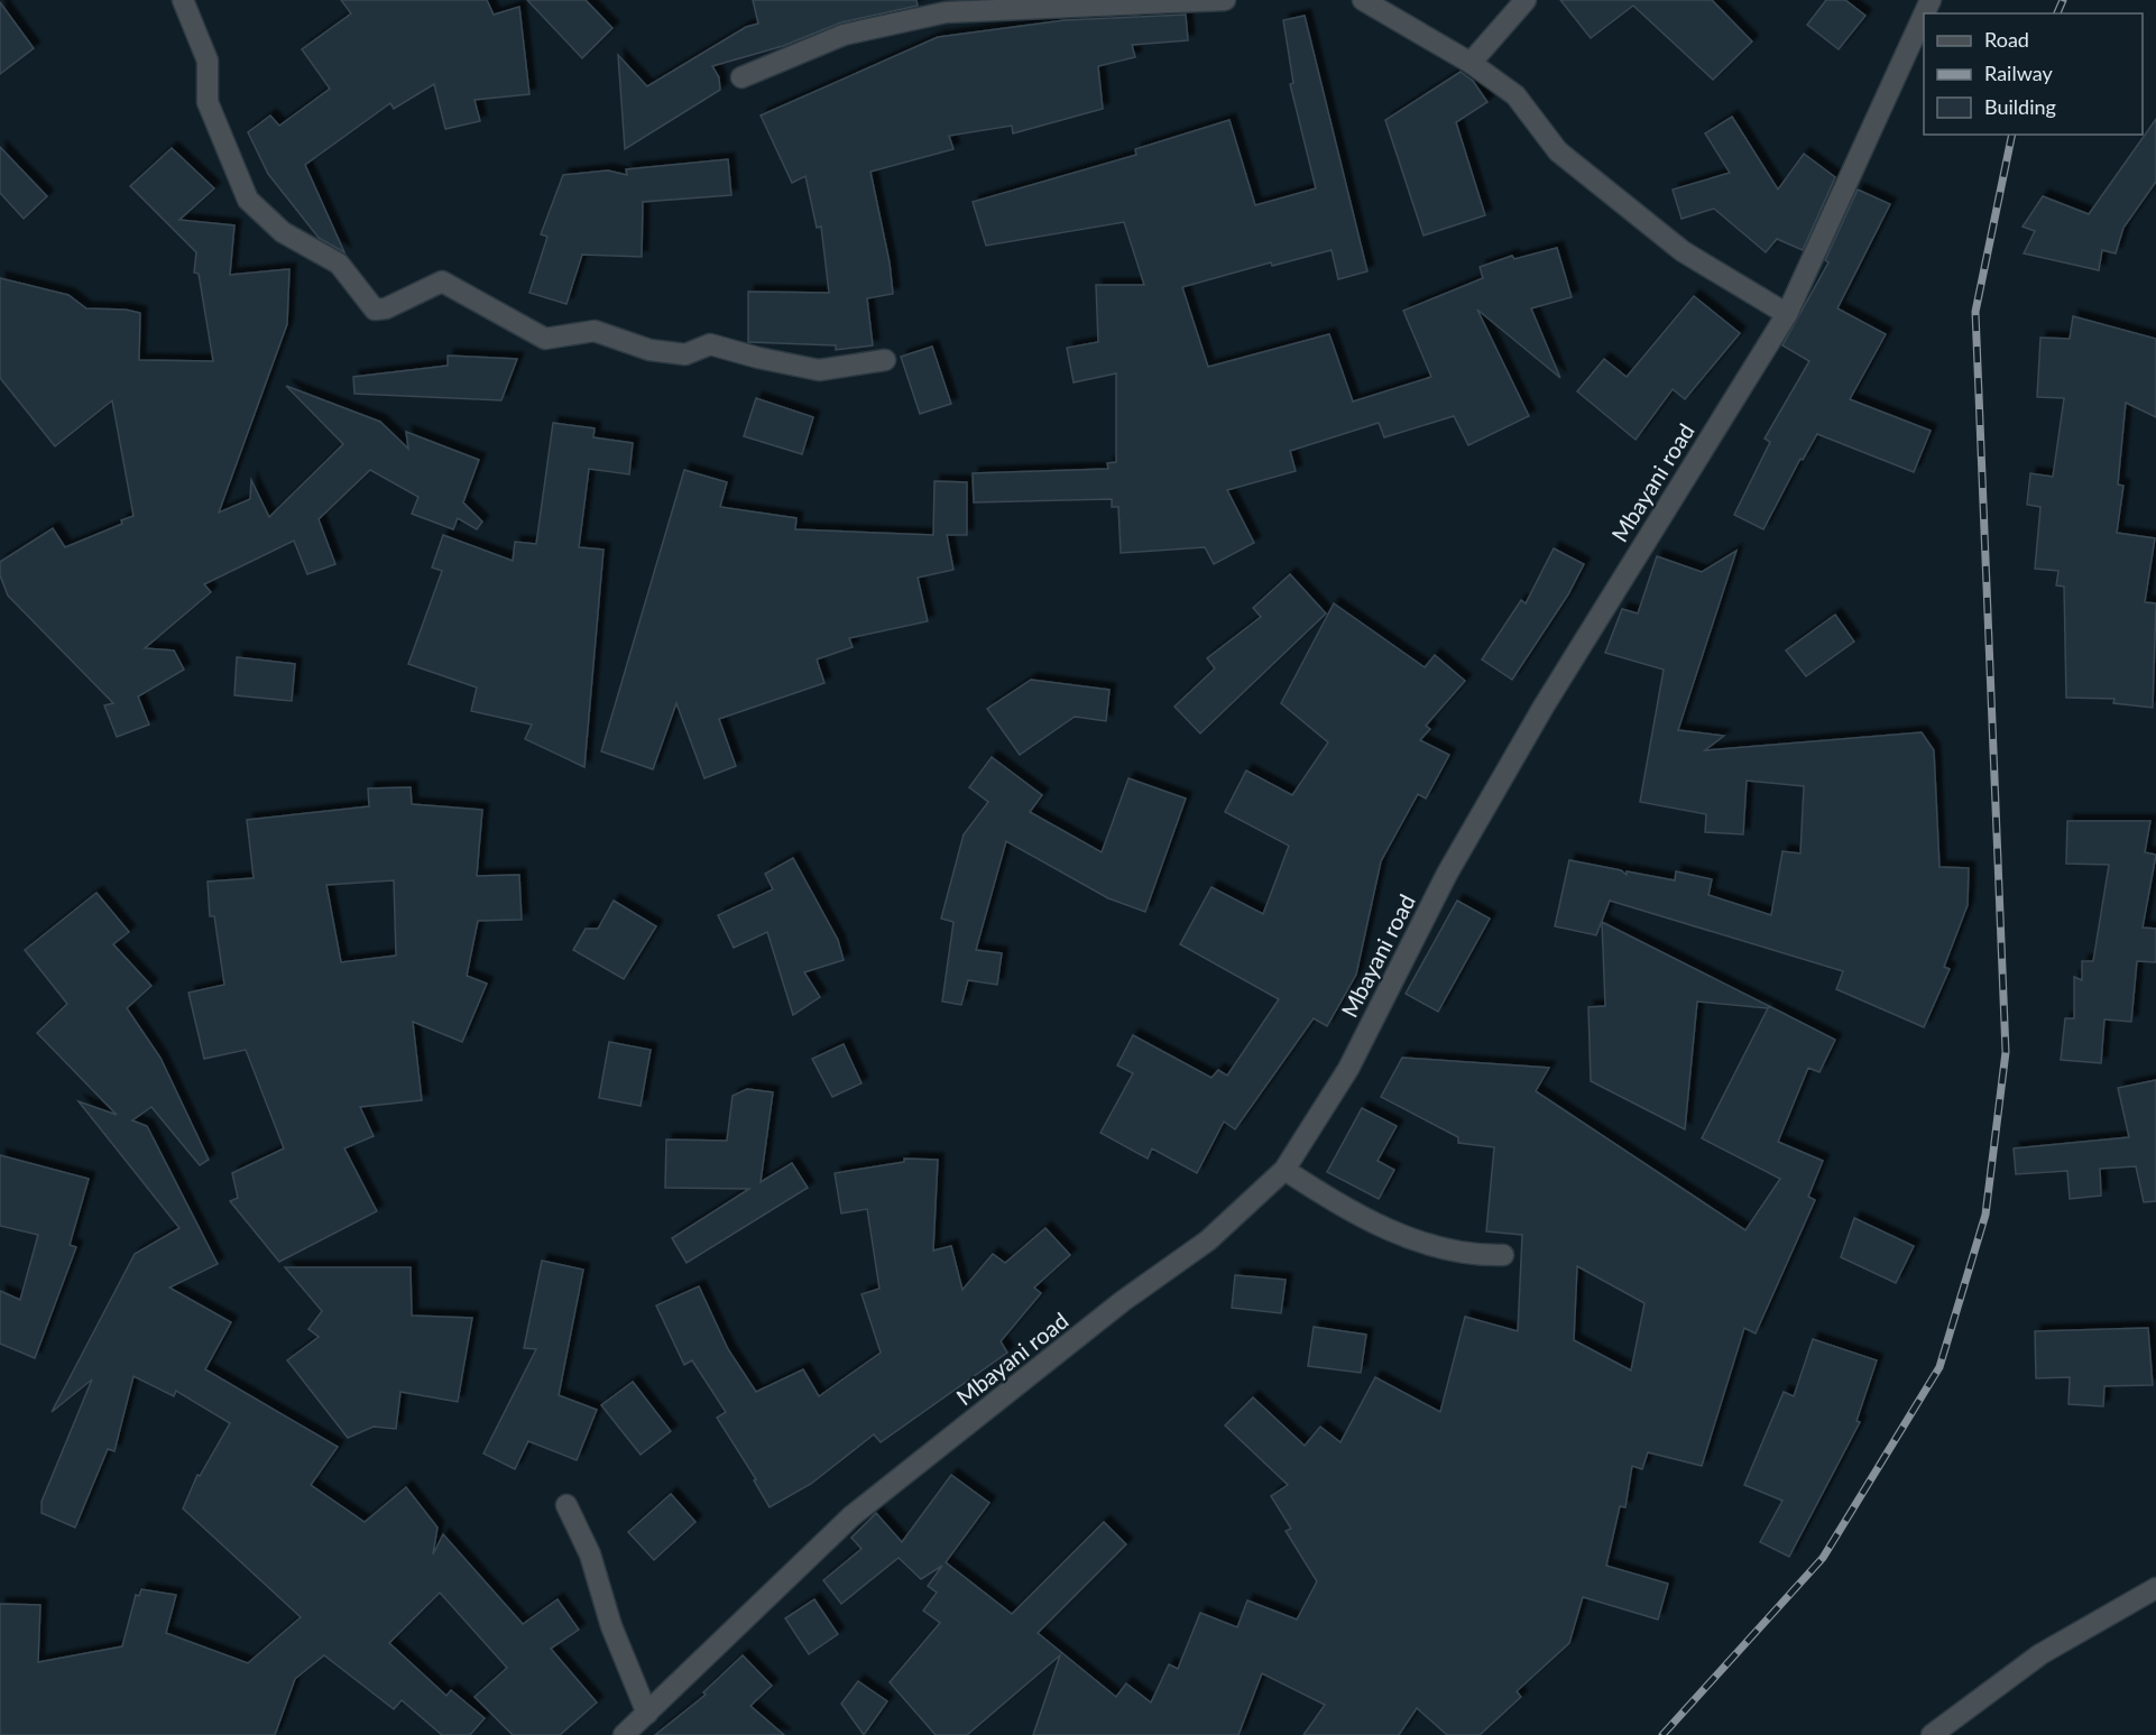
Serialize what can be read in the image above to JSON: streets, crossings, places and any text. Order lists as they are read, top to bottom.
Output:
{
  "streets": {
    "street": ["Mbayani road"]
  },
  "legend": ["Road", "Railway", "Building"]
}
